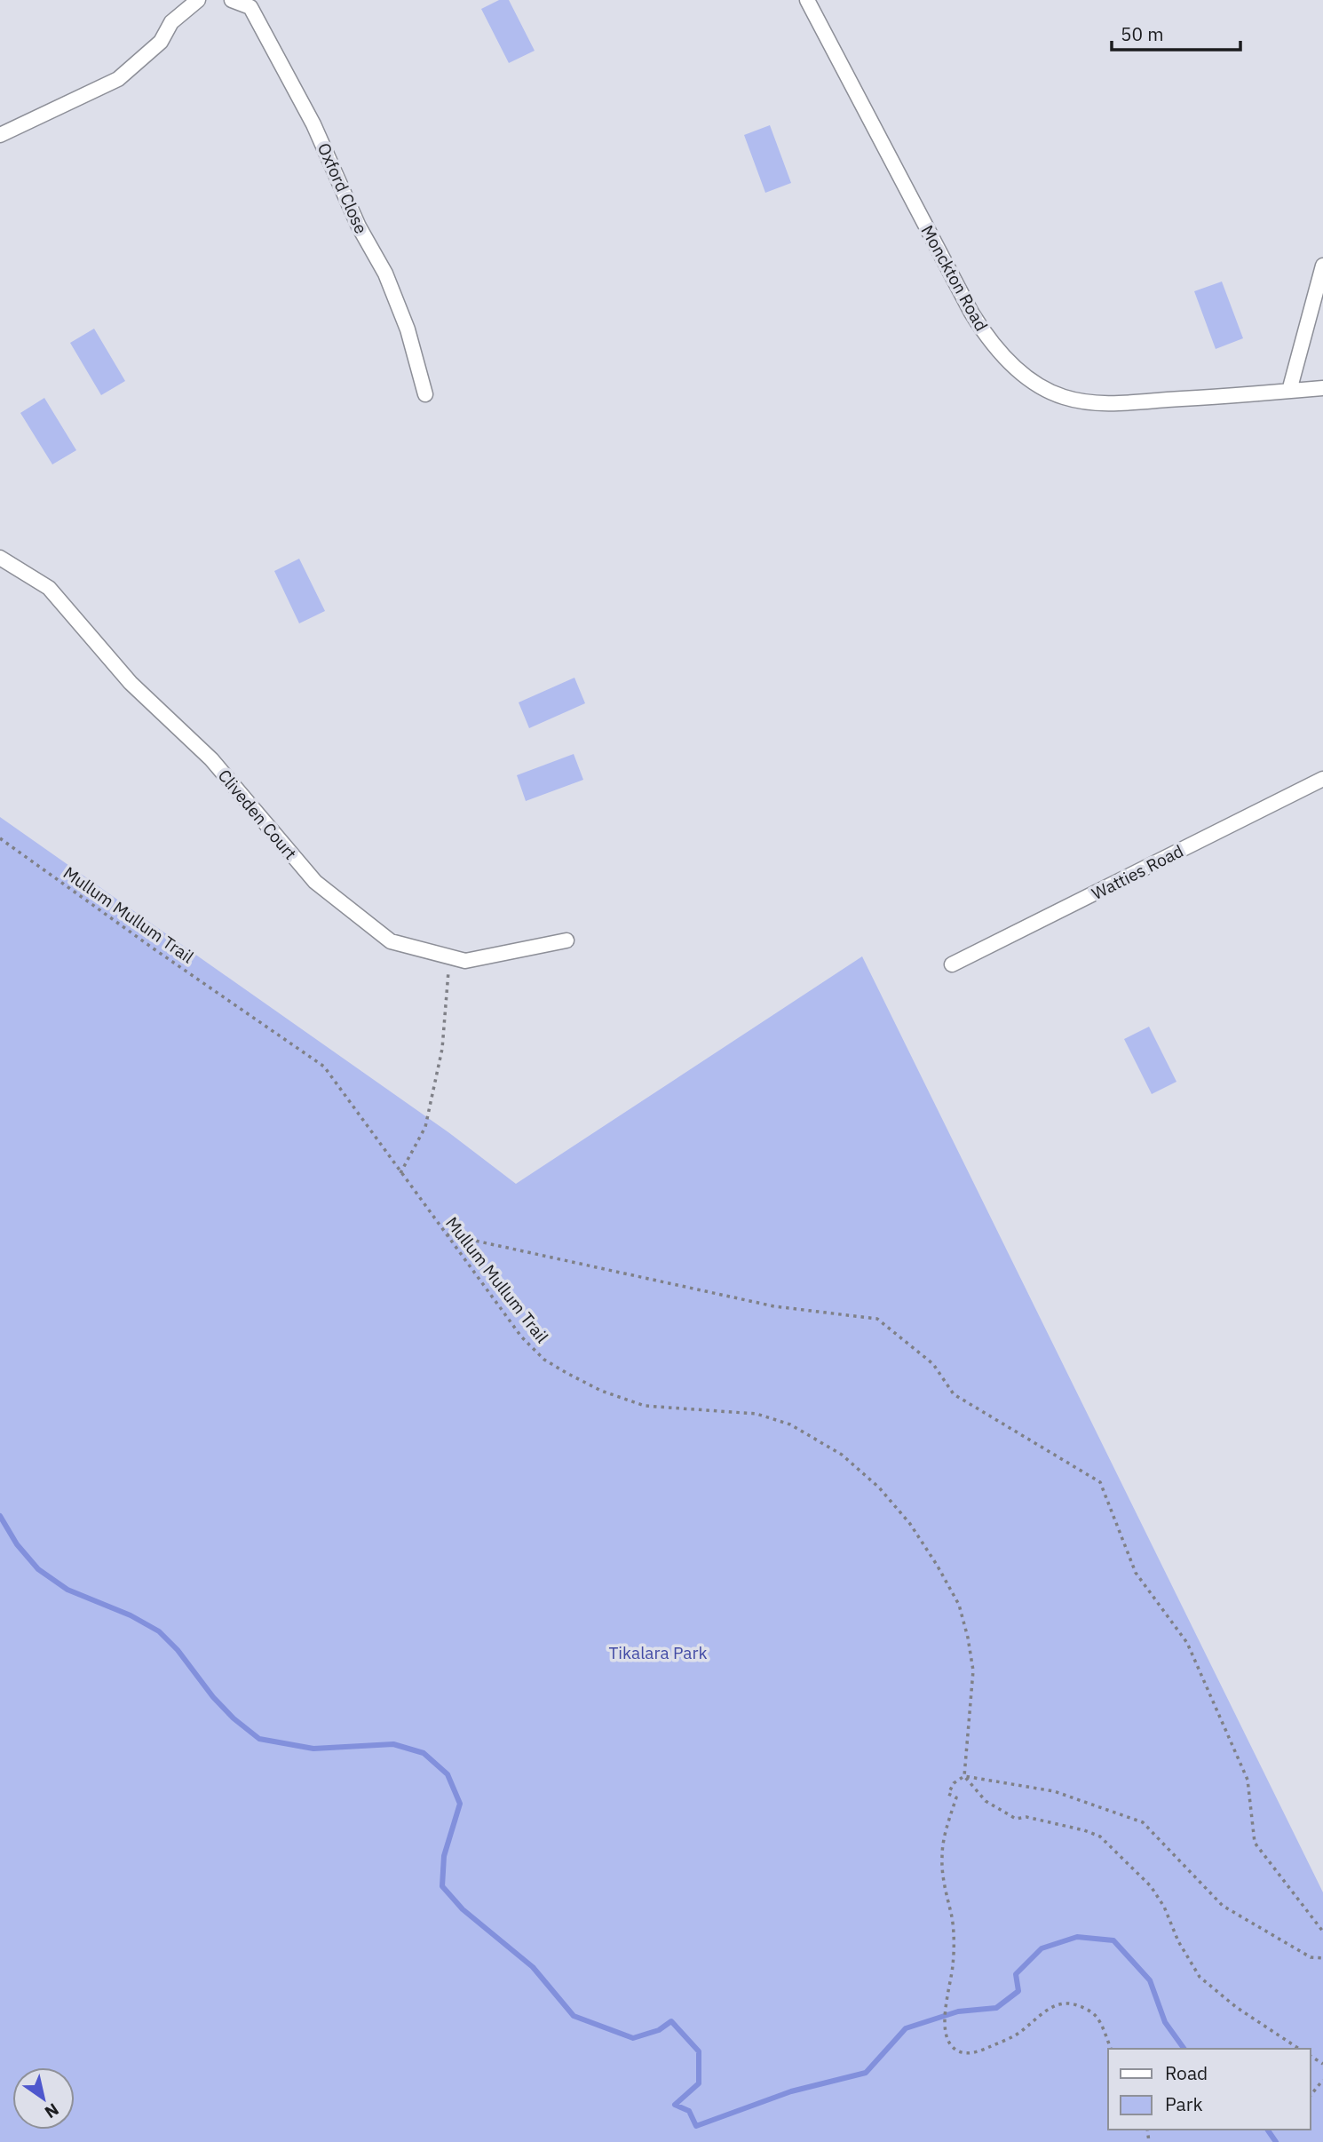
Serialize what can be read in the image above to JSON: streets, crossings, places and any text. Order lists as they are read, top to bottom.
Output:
{
  "streets": {
    "street": [
      "Oxford Close",
      "Monckton Road",
      "Cliveden Court",
      "Watties Road"
    ],
    "path": ["Mullum Mullum Trail"]
  },
  "parks": ["Tikalara Park"],
  "legend": ["Road", "Park"],
  "scale_bar": "50 m",
  "north": "bottom right"
}
